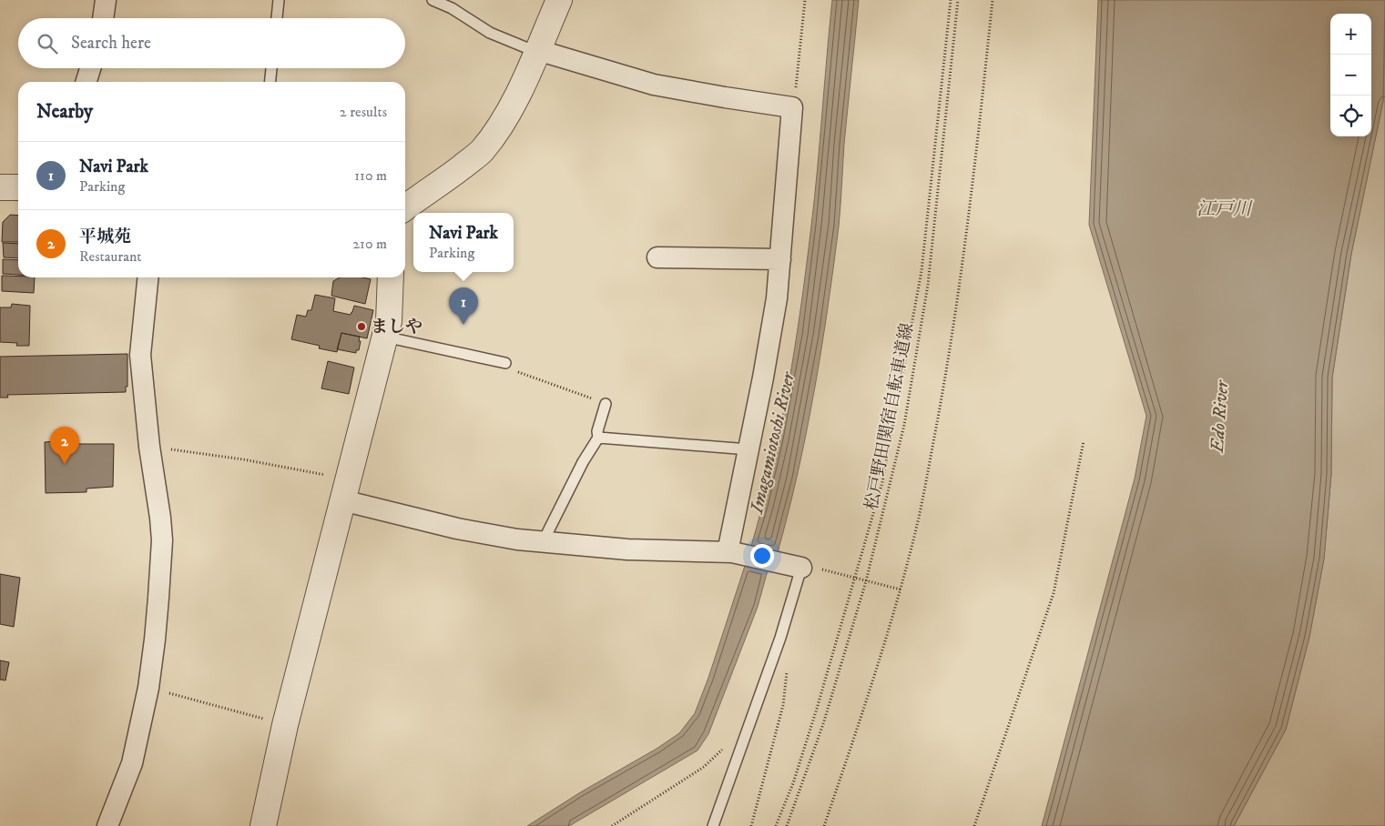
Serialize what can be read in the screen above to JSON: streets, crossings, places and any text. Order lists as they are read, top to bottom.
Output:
{
  "streets": {
    "path": ["松戸野田関宿自転車道線"]
  },
  "water": ["江戸川", "Edo River", "Imagamiotoshi River"],
  "places": ["ましや"],
  "page": {
    "map_buttons": ["+", "−"],
    "search": "Search here",
    "heading": ["Nearby", "2 results"],
    "list": [
      {
        "mark": "1",
        "name": "Navi Park",
        "note": "Parking",
        "value": "110 m"
      },
      {
        "mark": "2",
        "name": "平城苑",
        "note": "Restaurant",
        "value": "210 m"
      }
    ],
    "popup": ["Navi Park", "Parking"],
    "pins": ["1", "2"]
  }
}
